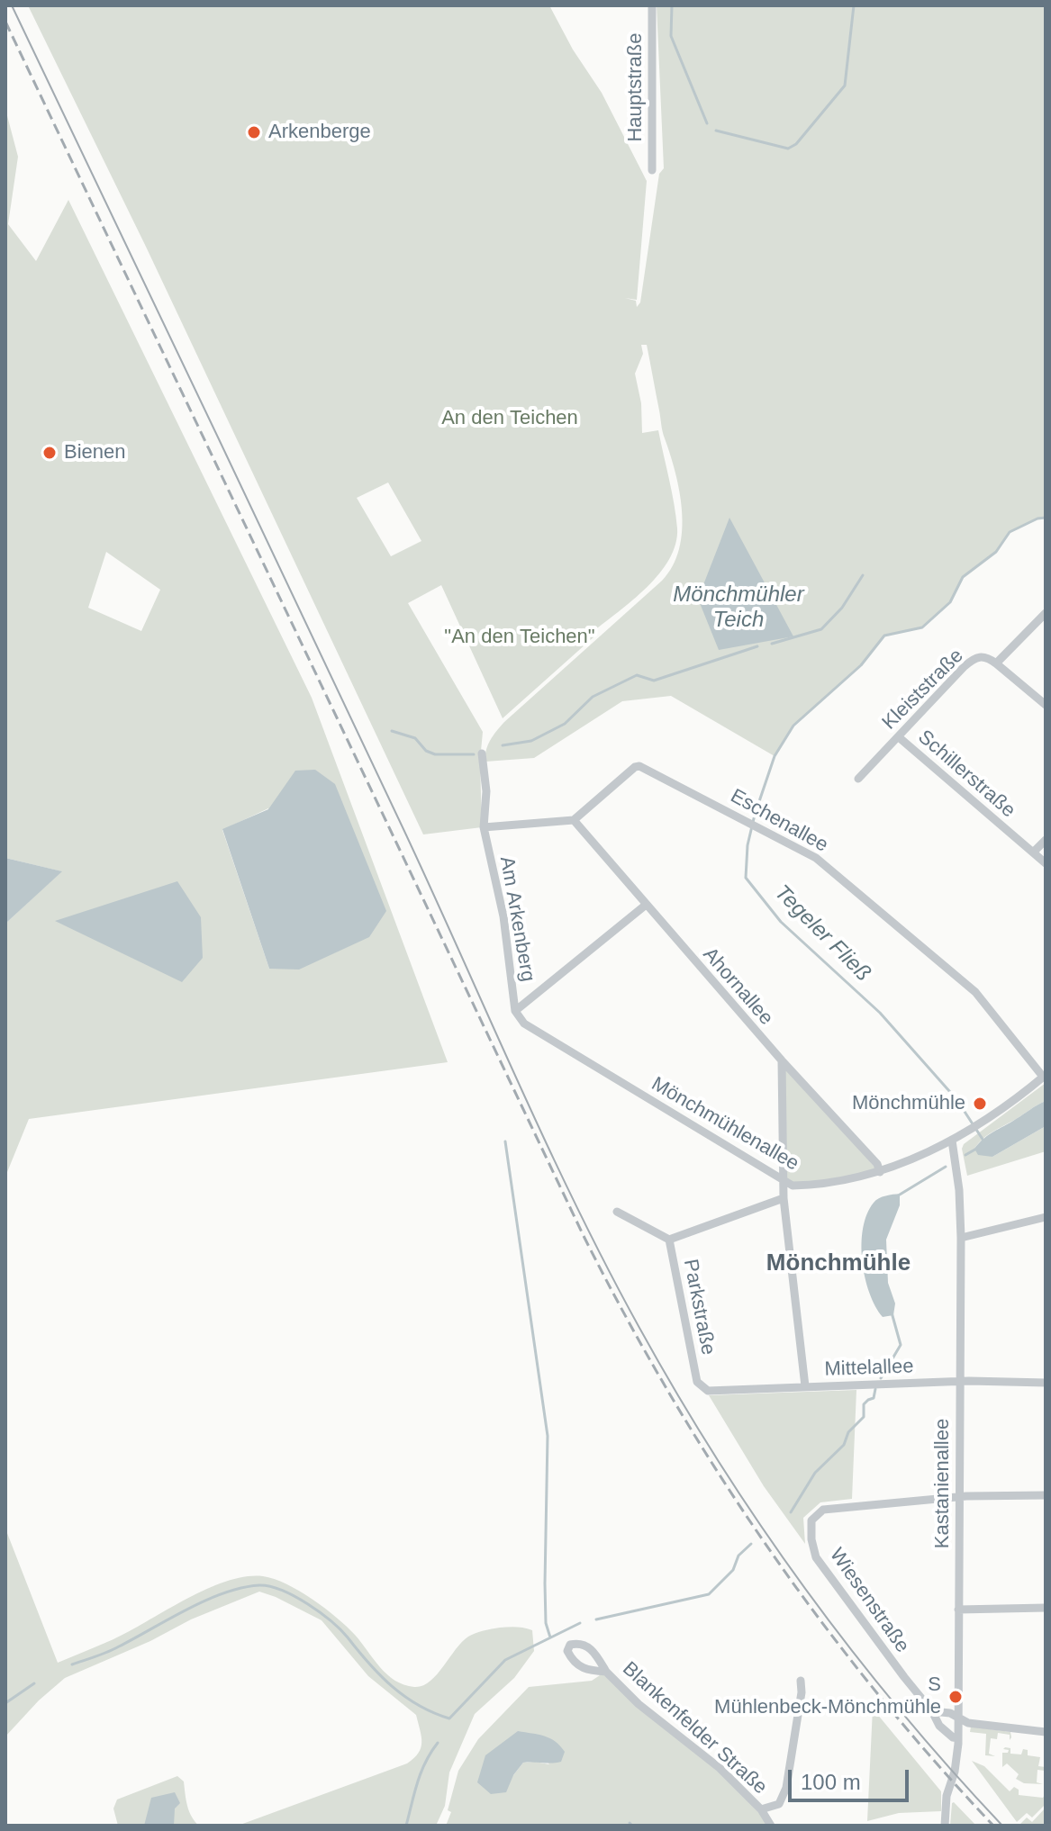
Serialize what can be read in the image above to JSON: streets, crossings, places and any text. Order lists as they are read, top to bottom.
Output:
{
  "streets": {
    "street": [
      "Hauptstraße",
      "Kleiststraße",
      "Schillerstraße",
      "Eschenallee",
      "Am Arkenberg",
      "Ahornallee",
      "Mönchmühlenallee",
      "Parkstraße",
      "Mittelallee",
      "Kastanienallee",
      "Wiesenstraße",
      "Blankenfelder Straße"
    ]
  },
  "crossings": [
    ["Kleiststraße", "Schillerstraße"],
    ["Eschenallee", "Ahornallee"],
    ["Eschenallee", "Mönchmühlenallee"],
    ["Am Arkenberg", "Ahornallee"],
    ["Am Arkenberg", "Mönchmühlenallee"],
    ["Ahornallee", "Mönchmühlenallee"],
    ["Mönchmühlenallee", "Kastanienallee"],
    ["Parkstraße", "Mittelallee"],
    ["Mittelallee", "Kastanienallee"],
    ["Kastanienallee", "Wiesenstraße"]
  ],
  "districts": ["Mönchmühle"],
  "water": ["Mönchmühler Teich", "Tegeler Fließ"],
  "parks": ["An den Teichen", "\"An den Teichen\""],
  "places": [
    "Arkenberge",
    "Bienen",
    "Mönchmühle",
    "S Mühlenbeck-Mönchmühle"
  ],
  "scale_bar": "100 m"
}
